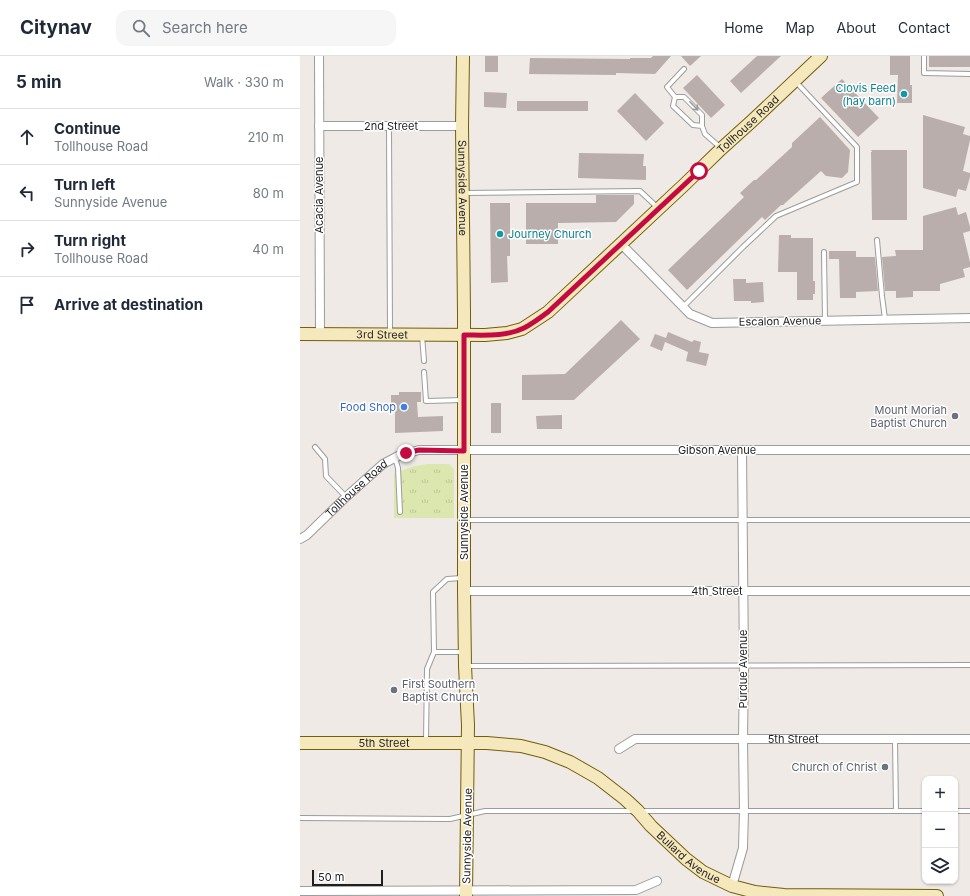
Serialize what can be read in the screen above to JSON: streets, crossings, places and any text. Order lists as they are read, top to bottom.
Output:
{
  "streets": {
    "main road": [
      "Tollhouse Road",
      "Sunnyside Avenue",
      "3rd Street",
      "5th Street",
      "Bullard Avenue"
    ],
    "street": [
      "2nd Street",
      "Acacia Avenue",
      "Escalon Avenue",
      "Gibson Avenue",
      "4th Street",
      "Purdue Avenue"
    ]
  },
  "crossings": [
    ["Tollhouse Road", "Sunnyside Avenue"],
    ["Tollhouse Road", "Escalon Avenue"],
    ["Tollhouse Road", "3rd Street"],
    ["Tollhouse Road", "Gibson Avenue"],
    ["2nd Street", "Sunnyside Avenue"],
    ["2nd Street", "Acacia Avenue"],
    ["Sunnyside Avenue", "3rd Street"],
    ["Sunnyside Avenue", "Gibson Avenue"],
    ["Sunnyside Avenue", "4th Street"],
    ["Sunnyside Avenue", "5th Street"],
    ["Sunnyside Avenue", "Bullard Avenue"],
    ["Acacia Avenue", "3rd Street"],
    ["Gibson Avenue", "Purdue Avenue"],
    ["4th Street", "Purdue Avenue"],
    ["Purdue Avenue", "5th Street"],
    ["Purdue Avenue", "Bullard Avenue"],
    ["5th Street", "Bullard Avenue"]
  ],
  "places": [
    "Clovis Feed (hay barn)",
    "Journey Church",
    "Food Shop",
    "Mount Moriah Baptist Church",
    "First Southern Baptist Church",
    "Church of Christ"
  ],
  "scale_bar": "50 m",
  "page": {
    "header": "Citynav",
    "search": "Search here",
    "nav": [
      "Home",
      "Map",
      "About",
      "Contact"
    ],
    "heading": ["5 min", "Walk · 330 m"],
    "list": [
      ["Continue", "Tollhouse Road", "210 m"],
      ["Turn left", "Sunnyside Avenue", "80 m"],
      ["Turn right", "Tollhouse Road", "40 m"],
      "Arrive at destination"
    ],
    "map_buttons": ["+", "−"],
    "scale": "50 m"
  }
}
